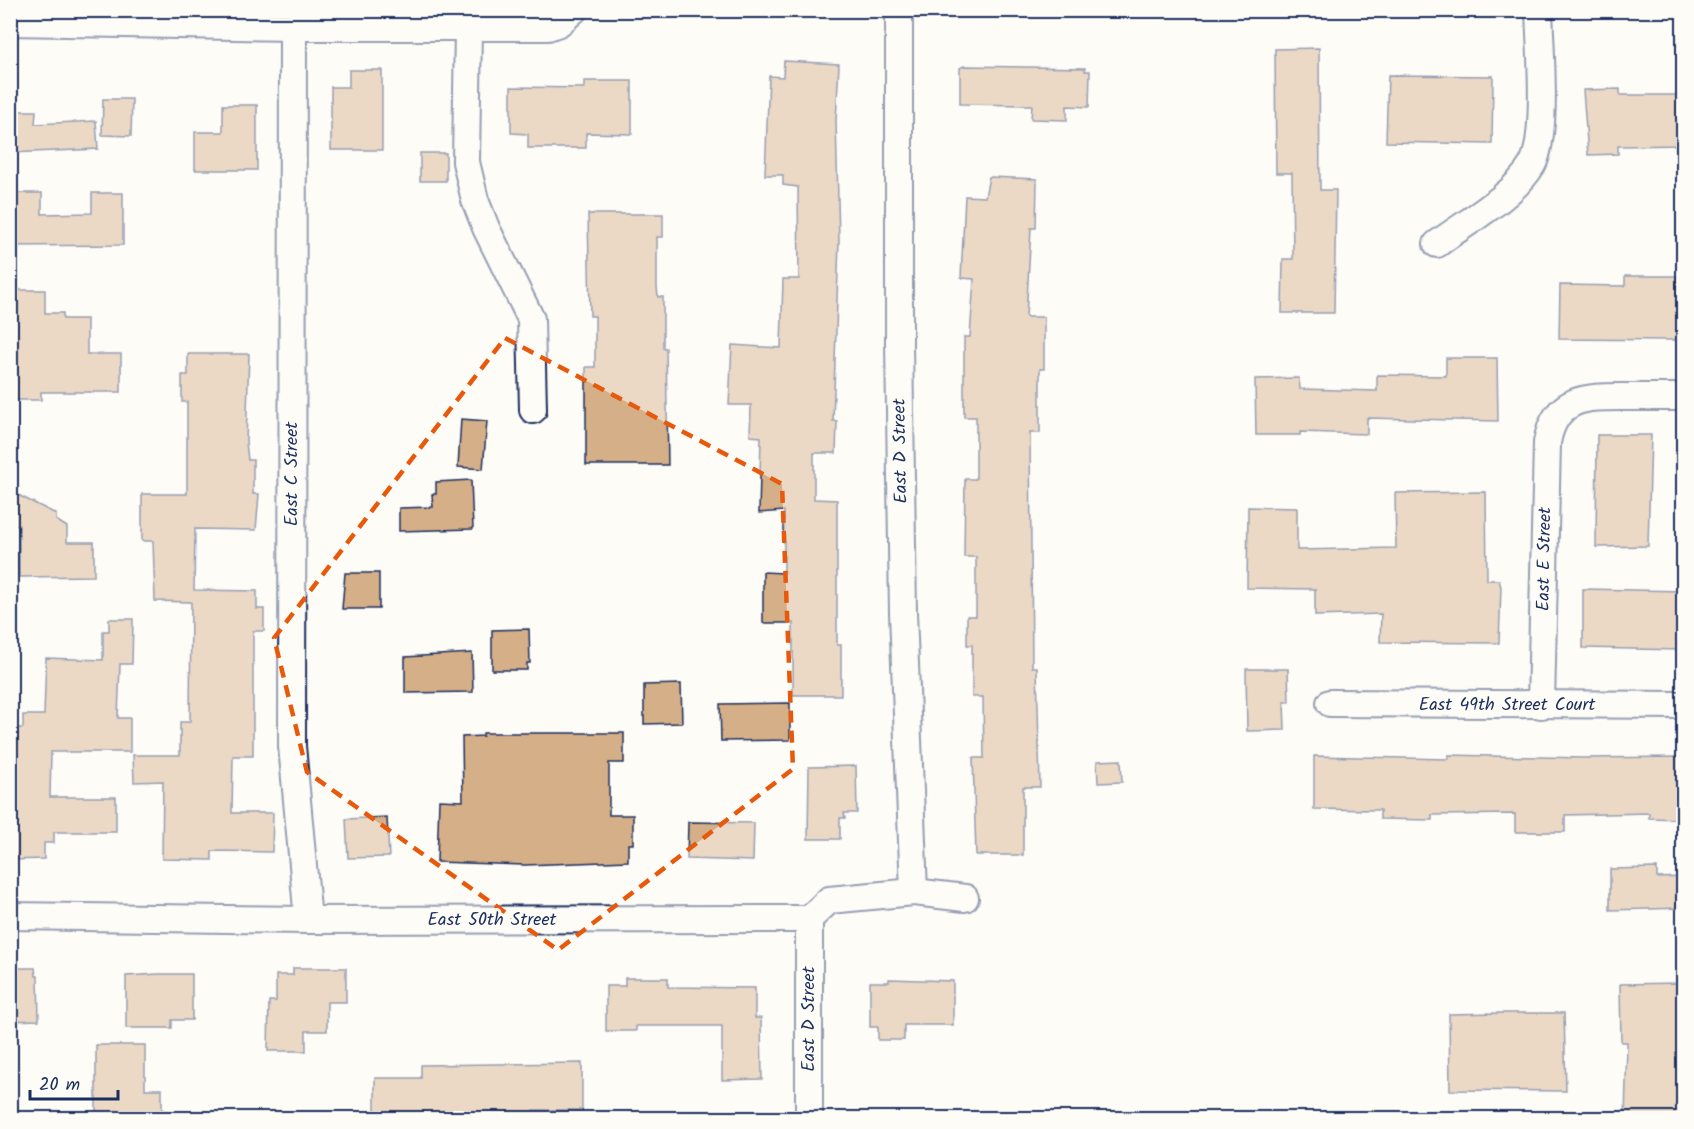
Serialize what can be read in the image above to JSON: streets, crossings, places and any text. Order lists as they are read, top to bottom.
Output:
{
  "streets": {
    "street": [
      "East D Street",
      "East C Street",
      "East E Street",
      "East 49th Street Court",
      "East 50th Street"
    ]
  },
  "crossings": [
    ["East D Street", "East 50th Street"],
    ["East C Street", "East 50th Street"],
    ["East E Street", "East 49th Street Court"]
  ],
  "scale_bar": "20 m"
}
